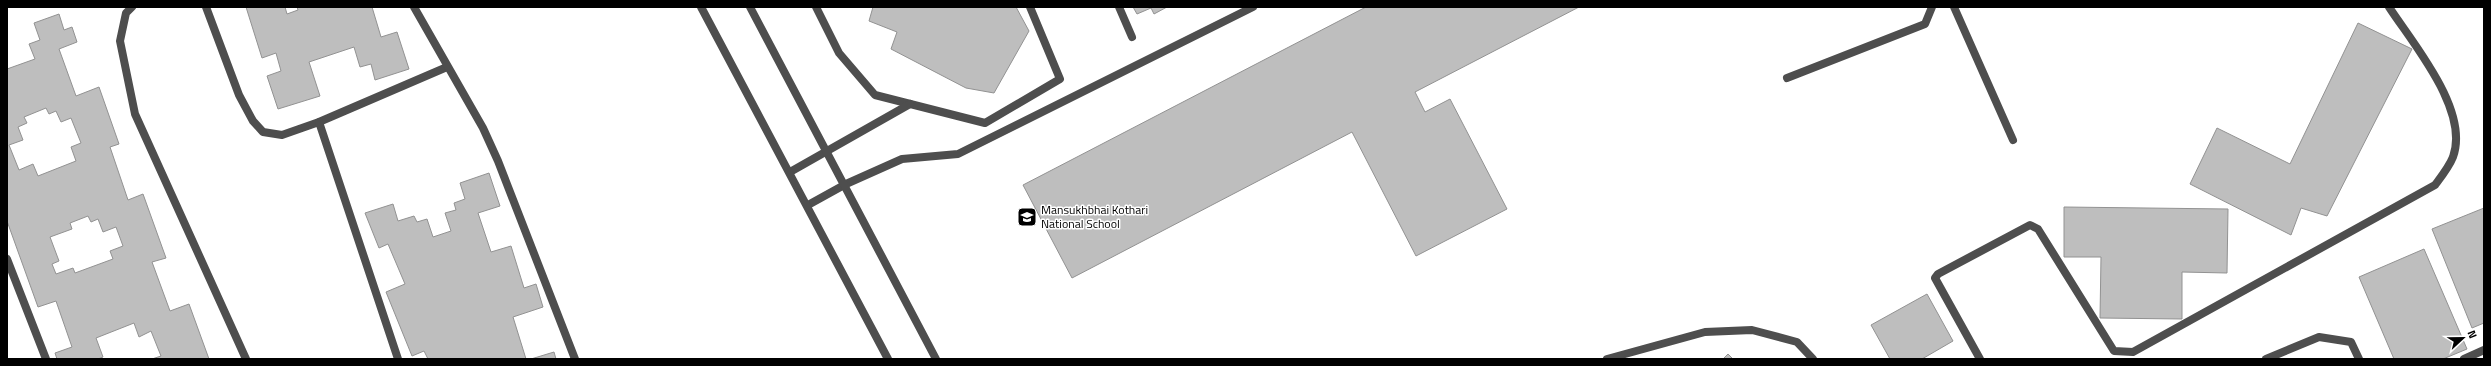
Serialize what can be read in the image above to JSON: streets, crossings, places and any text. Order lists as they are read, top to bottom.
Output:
{
  "places": {
    "school or university": ["Mansukhbhai Kothari National School"]
  },
  "north": "right"
}
